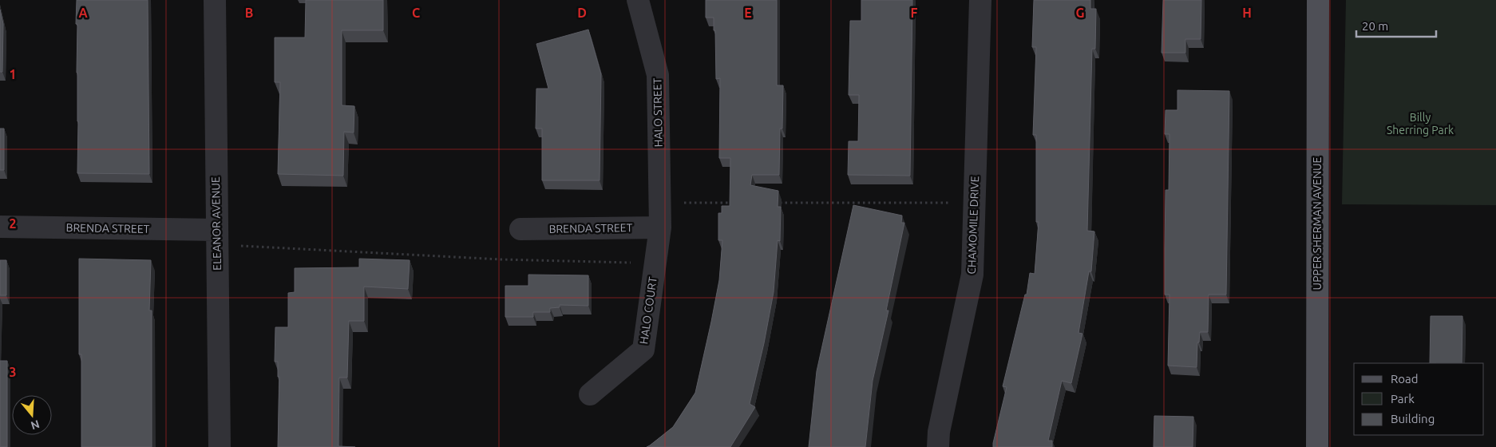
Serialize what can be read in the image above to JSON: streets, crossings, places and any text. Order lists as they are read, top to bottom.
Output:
{
  "streets": {
    "main road": ["UPPER SHERMAN AVENUE"],
    "street": [
      "HALO STREET",
      "ELEANOR AVENUE",
      "CHAMOMILE DRIVE",
      "BRENDA STREET",
      "HALO COURT"
    ]
  },
  "crossings": [
    ["HALO STREET", "BRENDA STREET"],
    ["HALO STREET", "HALO COURT"],
    ["ELEANOR AVENUE", "BRENDA STREET"],
    ["BRENDA STREET", "HALO COURT"]
  ],
  "parks": ["Billy Sherring Park"],
  "legend": ["Road", "Park", "Building"],
  "scale_bar": "20 m",
  "north": "bottom",
  "grid": {
    "columns": [
      "A",
      "B",
      "C",
      "D",
      "E",
      "F",
      "G",
      "H"
    ],
    "rows": ["1", "2", "3"]
  }
}
